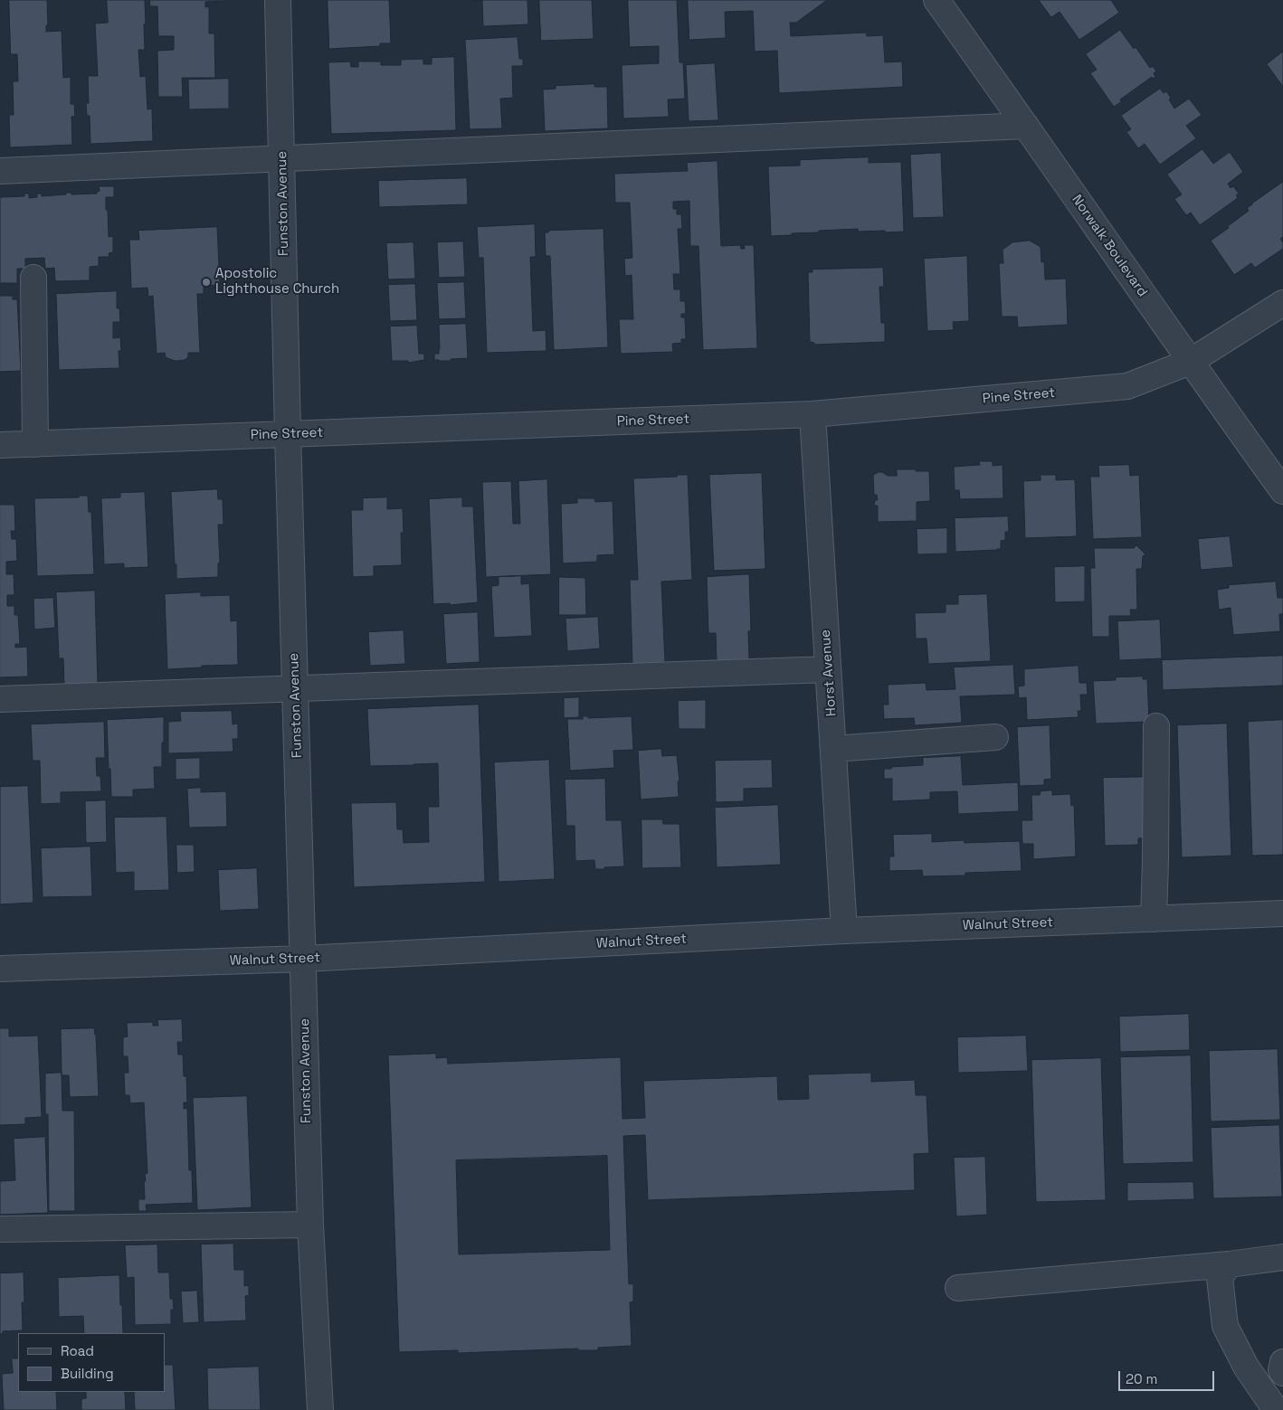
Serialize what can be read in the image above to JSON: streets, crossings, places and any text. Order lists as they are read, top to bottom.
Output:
{
  "streets": {
    "street": [
      "Funston Avenue",
      "Norwalk Boulevard",
      "Pine Street",
      "Horst Avenue",
      "Walnut Street"
    ]
  },
  "crossings": [
    ["Funston Avenue", "Pine Street"],
    ["Funston Avenue", "Walnut Street"],
    ["Norwalk Boulevard", "Pine Street"],
    ["Pine Street", "Horst Avenue"],
    ["Horst Avenue", "Walnut Street"]
  ],
  "places": ["Apostolic Lighthouse Church"],
  "legend": ["Road", "Building"],
  "scale_bar": "20 m"
}
